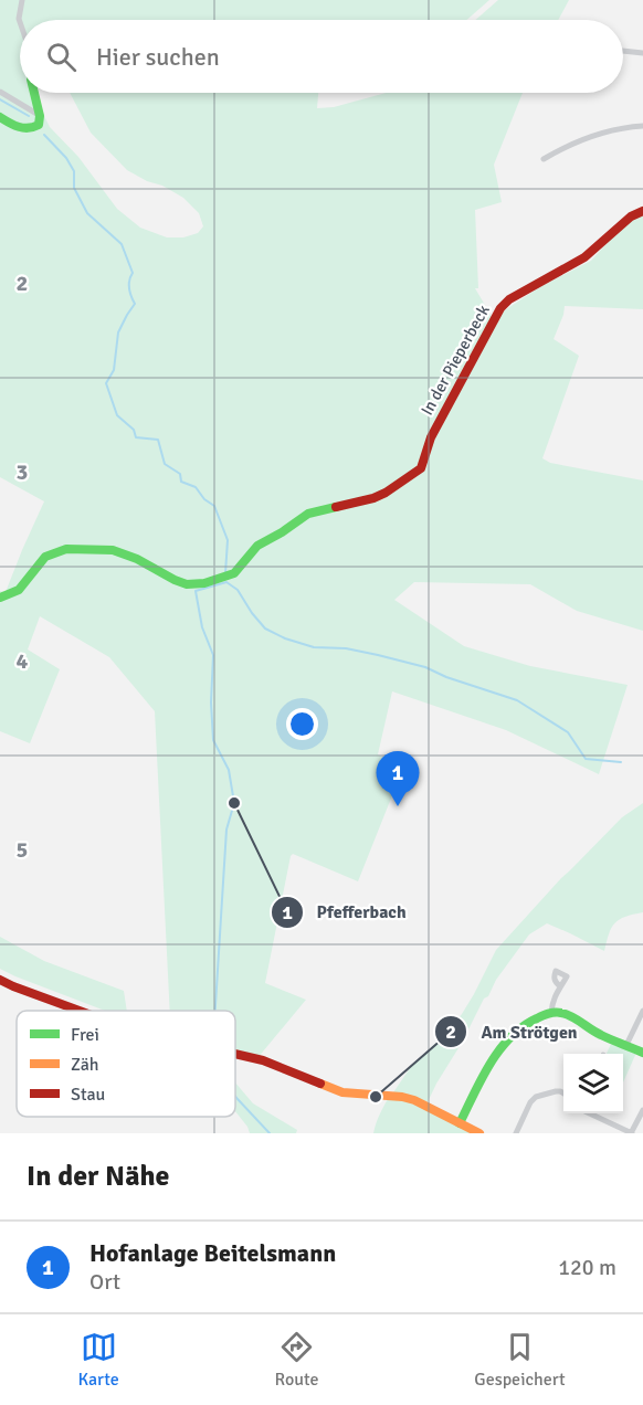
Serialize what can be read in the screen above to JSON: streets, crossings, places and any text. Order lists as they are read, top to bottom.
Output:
{
  "streets": {
    "street": ["In der Pieperbeck"]
  },
  "places": ["Pfefferbach", "Am Strötgen"],
  "legend": ["Frei", "Zäh", "Stau"],
  "page": {
    "search": "Hier suchen",
    "pins": "1",
    "heading": "In der Nähe",
    "list": [
      {
        "mark": "1",
        "name": "Hofanlage Beitelsmann",
        "note": "Ort",
        "value": "120 m"
      }
    ],
    "nav": ["Karte", "Route", "Gespeichert"]
  },
  "grid": {
    "rows": [
      "2",
      "3",
      "4",
      "5"
    ]
  }
}
